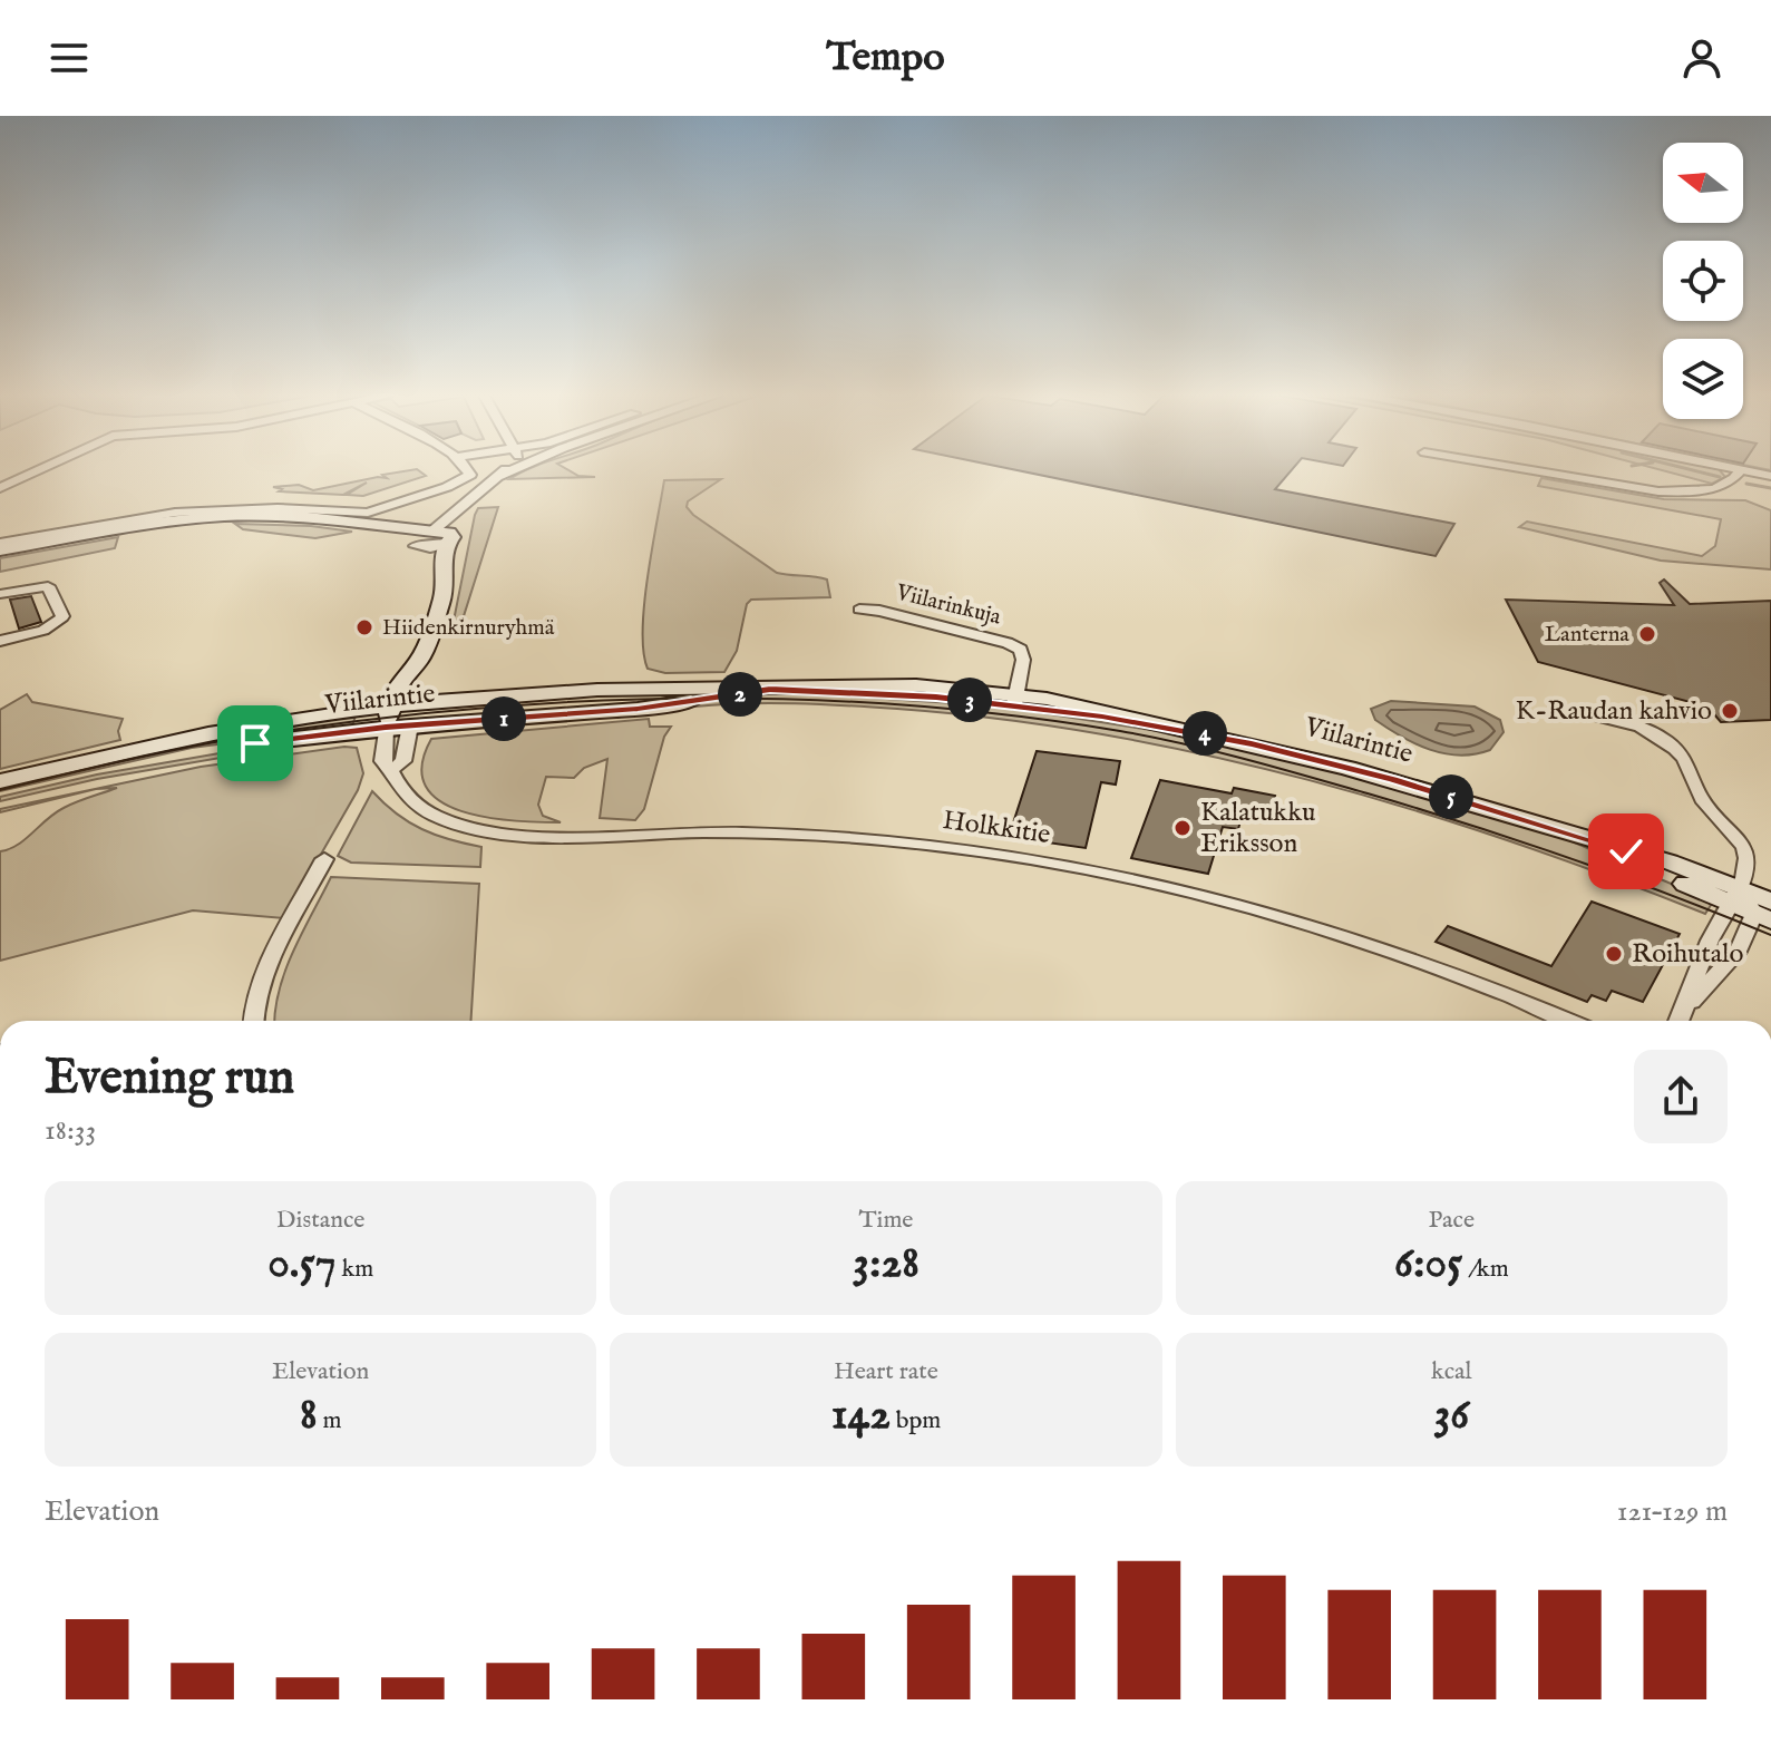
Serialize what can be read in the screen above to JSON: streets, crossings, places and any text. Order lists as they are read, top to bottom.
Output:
{
  "streets": {
    "main road": ["Viilarintie"],
    "street": ["Viilarinkuja", "Holkkitie"]
  },
  "crossings": [
    ["Viilarinkuja", "Viilarintie"],
    ["Viilarintie", "Holkkitie"]
  ],
  "places": [
    "Hiidenkirnuryhmä",
    "Lanterna",
    "K-Raudan kahvio",
    "Kalatukku Eriksson",
    "Roihutalo"
  ],
  "north": "left",
  "page": {
    "header": "Tempo",
    "pins": [
      "2",
      "3",
      "1",
      "4",
      "5"
    ],
    "heading": ["Evening run", "18:33"],
    "stats": [
      ["Distance", "0.57 km"],
      ["Time", "3:28"],
      ["Pace", "6:05 /km"],
      ["Elevation", "8 m"],
      ["Heart rate", "142 bpm"],
      ["kcal", "36"]
    ],
    "chart": ["Elevation", "121–129 m"]
  }
}
